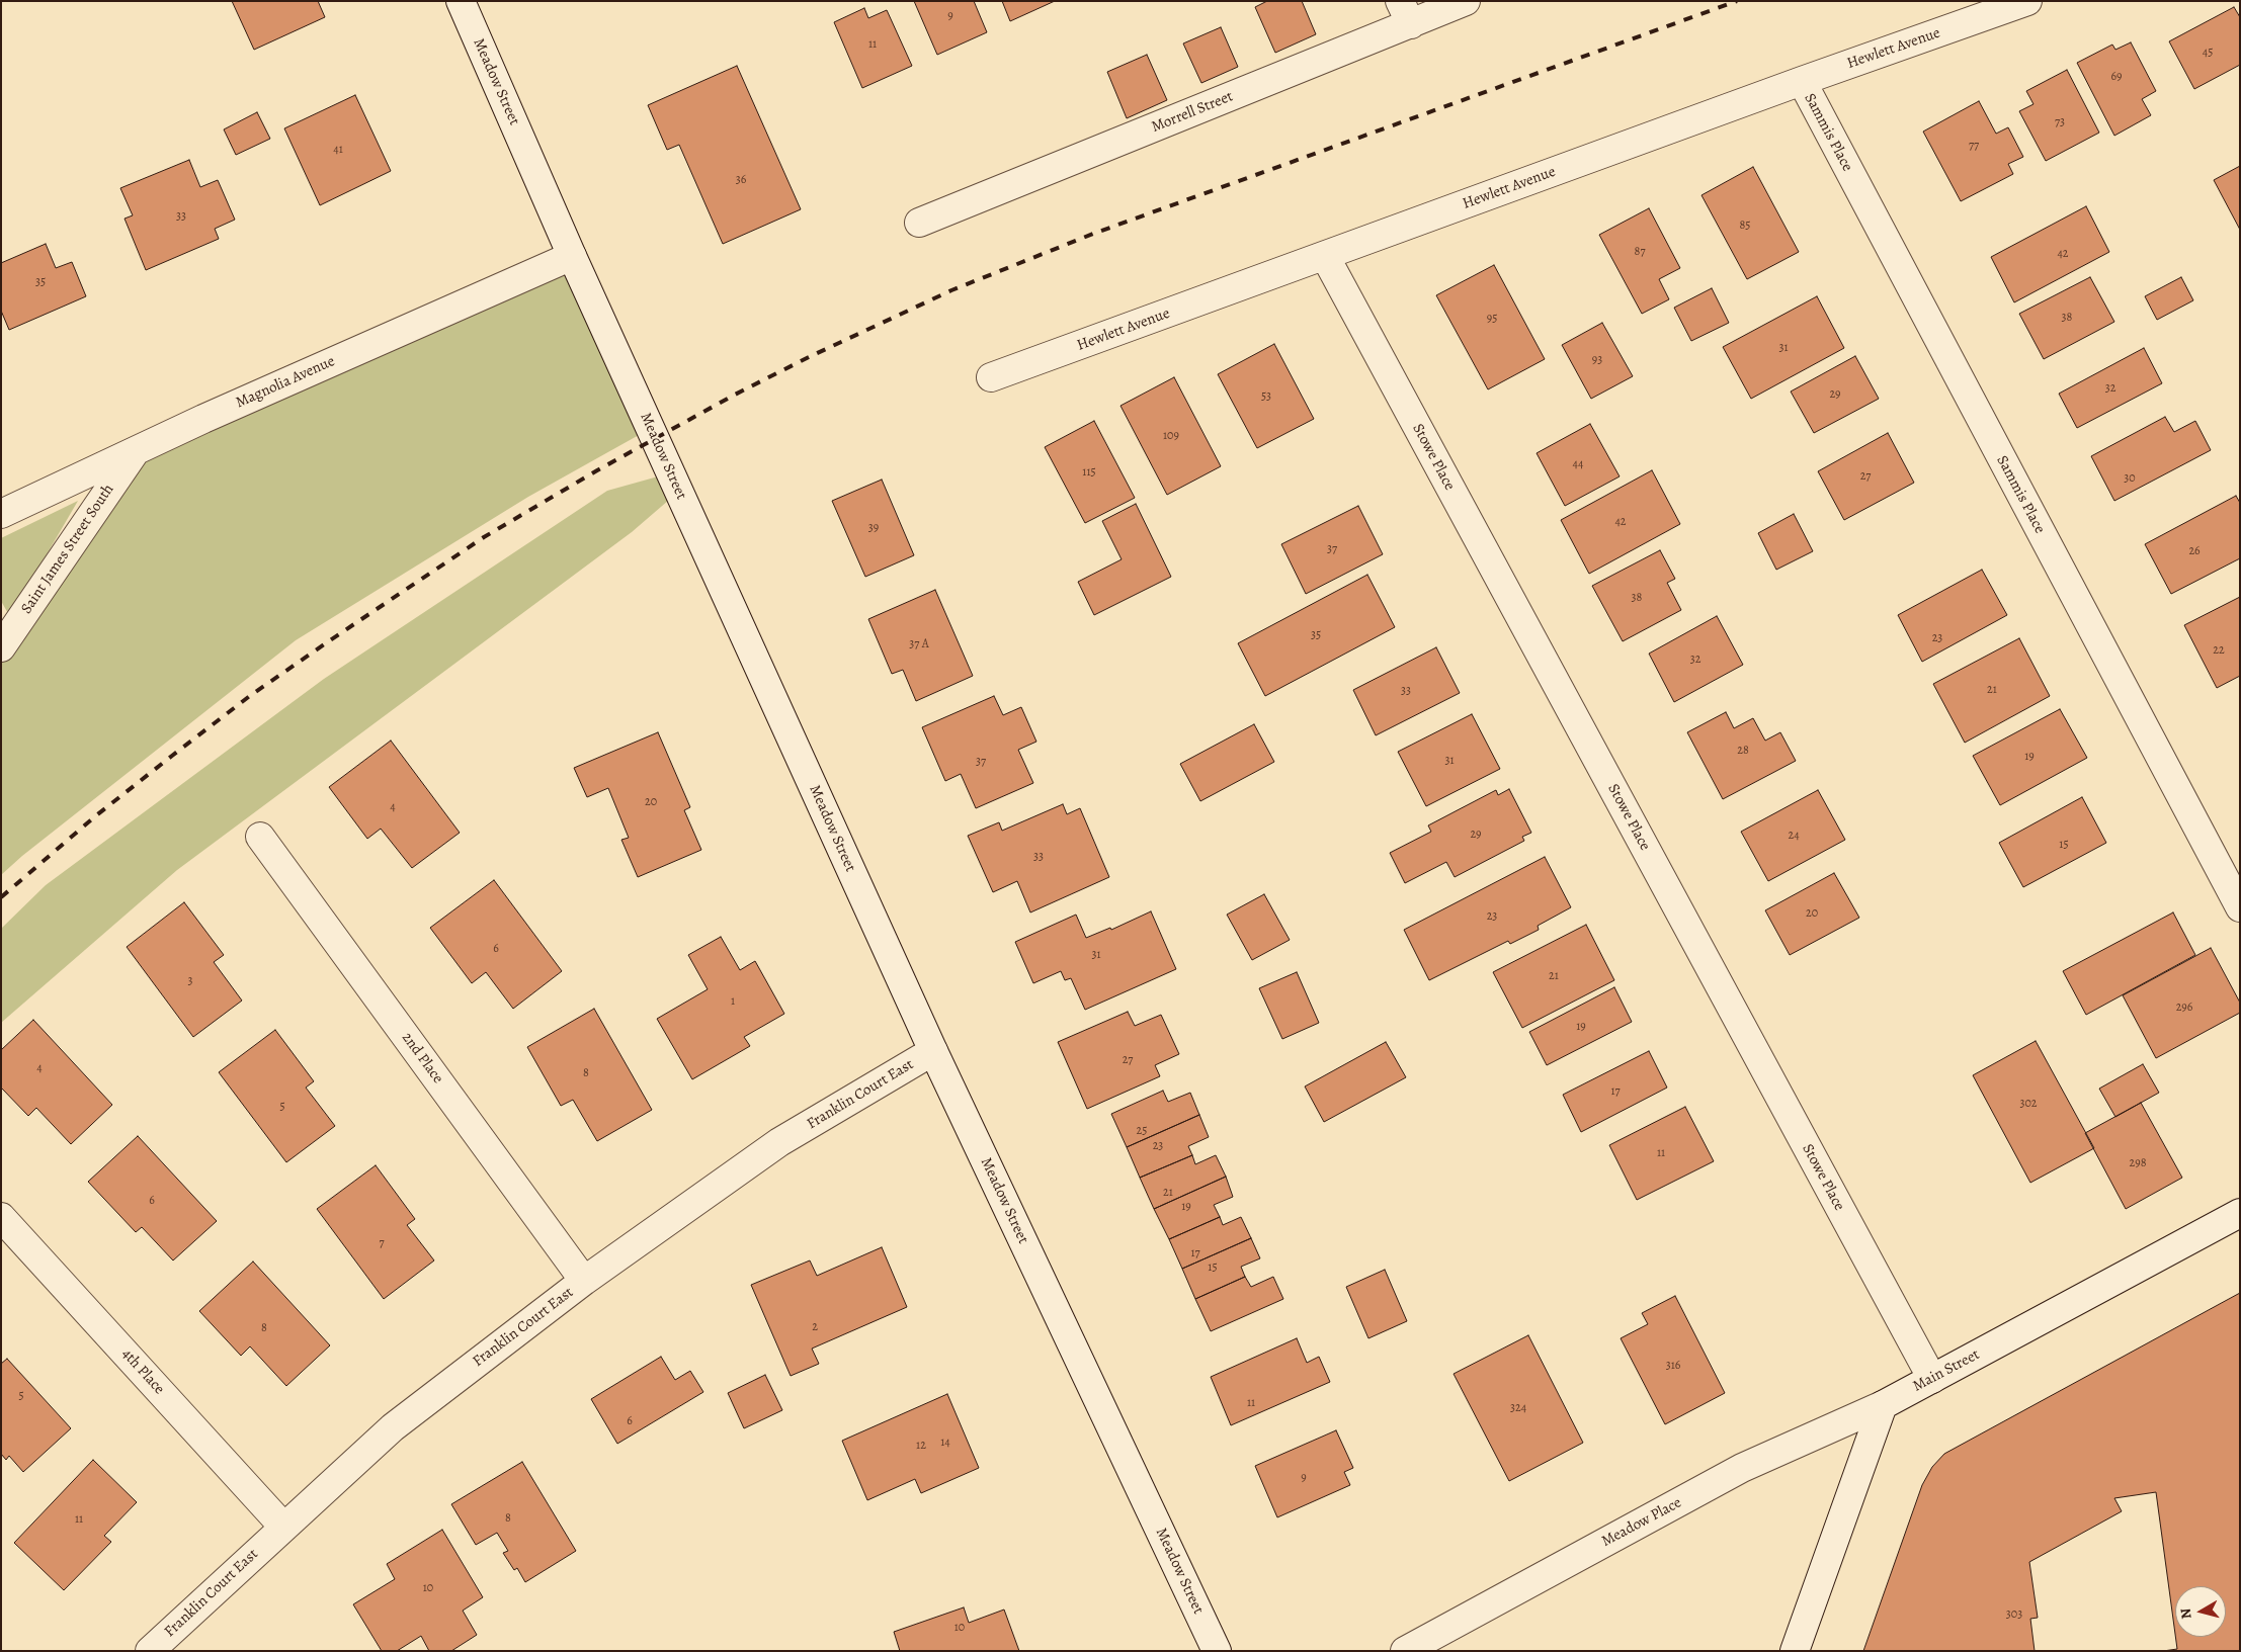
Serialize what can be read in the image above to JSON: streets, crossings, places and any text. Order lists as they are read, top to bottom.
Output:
{
  "streets": {
    "street": [
      "Hewlett Avenue",
      "Meadow Street",
      "Morrell Street",
      "Sammis Place",
      "Magnolia Avenue",
      "Stowe Place",
      "Saint James Street South",
      "2nd Place",
      "Franklin Court East",
      "Main Street",
      "4th Place",
      "Meadow Place"
    ]
  },
  "crossings": [
    ["Hewlett Avenue", "Sammis Place"],
    ["Hewlett Avenue", "Stowe Place"],
    ["Meadow Street", "Magnolia Avenue"],
    ["Meadow Street", "Franklin Court East"],
    ["Magnolia Avenue", "Saint James Street South"],
    ["Stowe Place", "Main Street"],
    ["2nd Place", "Franklin Court East"],
    ["Franklin Court East", "4th Place"],
    ["Main Street", "Meadow Place"]
  ],
  "house_numbers": [
    "9",
    "11",
    "45",
    "69",
    "73",
    "77",
    "41",
    "36",
    "33",
    "85",
    "87",
    "42",
    "35",
    "38",
    "95",
    "31",
    "93",
    "32",
    "29",
    "53",
    "109",
    "44",
    "115",
    "27",
    "30",
    "42",
    "39",
    "37",
    "26",
    "38",
    "35",
    "23",
    "37 A",
    "22",
    "32",
    "21",
    "33",
    "28",
    "19",
    "31",
    "37",
    "20",
    "4",
    "29",
    "24",
    "15",
    "33",
    "20",
    "23",
    "6",
    "31",
    "21",
    "3",
    "1",
    "296",
    "19",
    "27",
    "4",
    "8",
    "17",
    "302",
    "5",
    "25",
    "23",
    "11",
    "298",
    "21",
    "6",
    "19",
    "7",
    "17",
    "15",
    "2",
    "8",
    "316",
    "5",
    "11",
    "324",
    "6",
    "14",
    "12",
    "9",
    "8",
    "11",
    "10",
    "303",
    "10"
  ],
  "north": "left"
}
